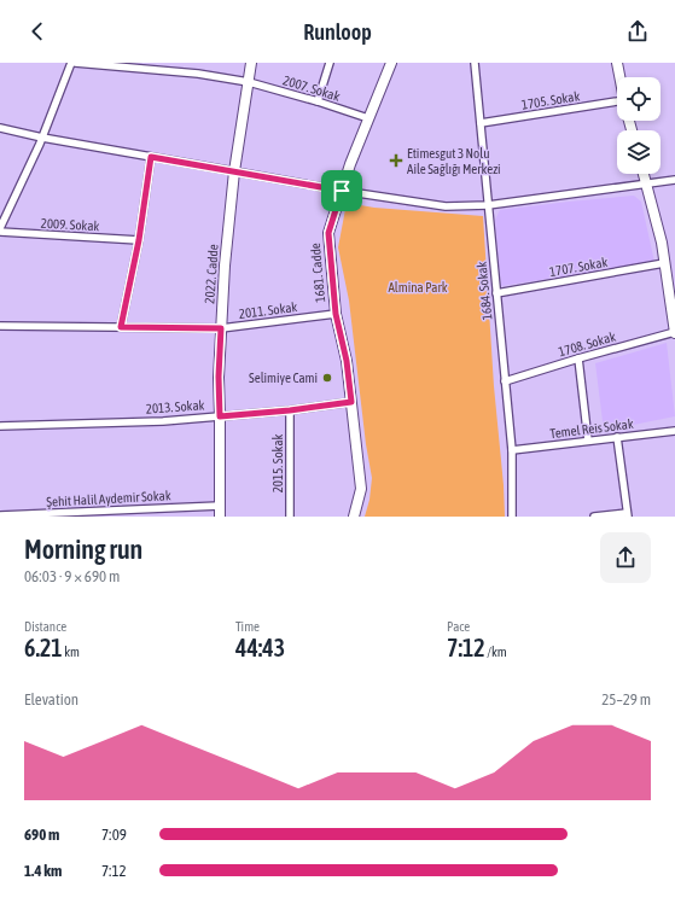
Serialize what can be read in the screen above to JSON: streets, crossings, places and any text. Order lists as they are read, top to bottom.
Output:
{
  "streets": {
    "street": [
      "2007. Sokak",
      "1705. Sokak",
      "2009. Sokak",
      "1707. Sokak",
      "1681. Cadde",
      "2022. Cadde",
      "1684. Sokak",
      "2011. Sokak",
      "1708. Sokak",
      "2013. Sokak",
      "Temel Reis Sokak",
      "2015. Sokak",
      "Şehit Halil Aydemir Sokak"
    ]
  },
  "crossings": [
    ["2007. Sokak", "1681. Cadde"],
    ["2007. Sokak", "2022. Cadde"],
    ["1705. Sokak", "1684. Sokak"],
    ["1707. Sokak", "1684. Sokak"],
    ["1681. Cadde", "2011. Sokak"],
    ["1681. Cadde", "2013. Sokak"],
    ["2022. Cadde", "2011. Sokak"],
    ["2022. Cadde", "2013. Sokak"],
    ["2022. Cadde", "Şehit Halil Aydemir Sokak"],
    ["1684. Sokak", "1708. Sokak"],
    ["1684. Sokak", "Temel Reis Sokak"],
    ["2013. Sokak", "2015. Sokak"]
  ],
  "parks": ["Almina Park"],
  "places": {
    "health": ["Etimesgut 3 Nolu Aile Sağlığı Merkezi"],
    "other": ["Selimiye Cami"]
  },
  "page": {
    "header": "Runloop",
    "heading": ["Morning run", "06:03 · 9 × 690 m"],
    "stats": [
      ["Distance", "6.21 km"],
      ["Time", "44:43"],
      ["Pace", "7:12 /km"]
    ],
    "chart": ["Elevation", "25–29 m"],
    "list": [
      {
        "name": "690 m",
        "note": "7:09"
      },
      {
        "name": "1.4 km",
        "note": "7:12"
      }
    ]
  }
}
